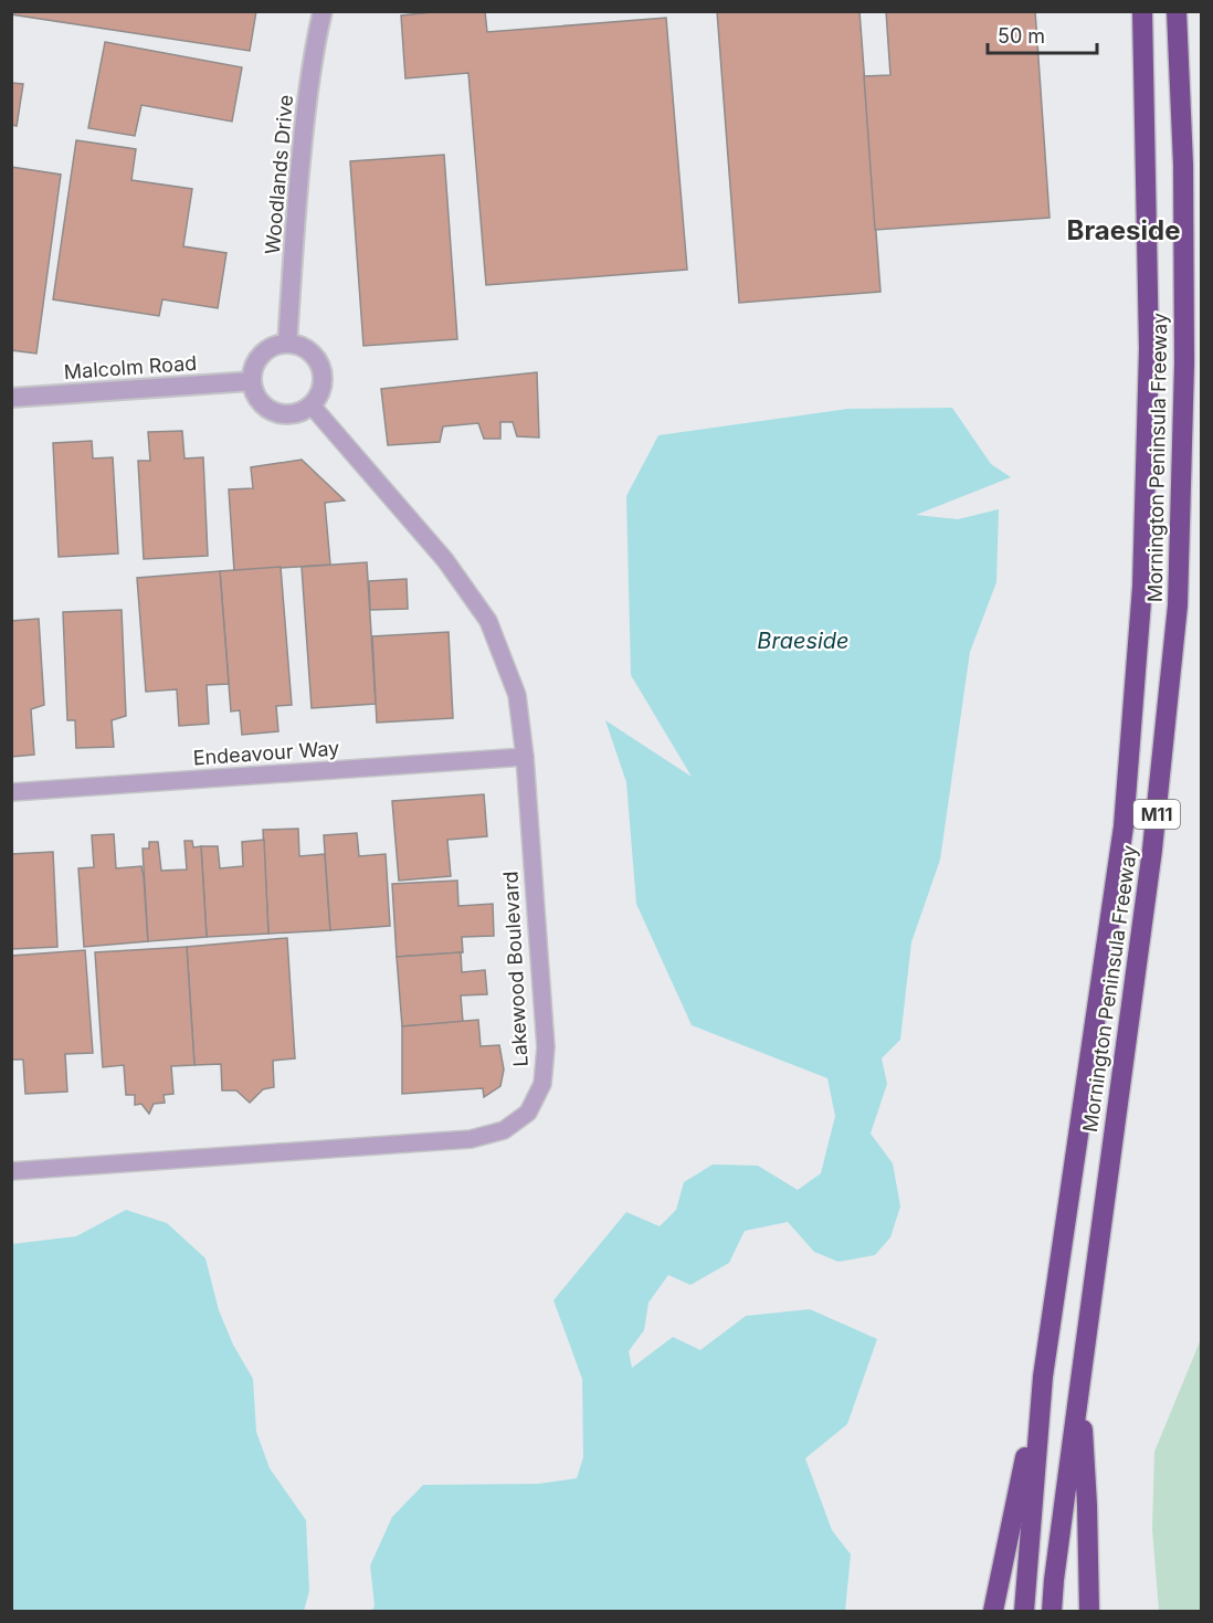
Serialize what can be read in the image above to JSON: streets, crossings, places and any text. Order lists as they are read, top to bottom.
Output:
{
  "streets": {
    "highway": ["Mornington Peninsula Freeway", "M11"],
    "street": [
      "Woodlands Drive",
      "Malcolm Road",
      "Endeavour Way",
      "Lakewood Boulevard"
    ]
  },
  "crossings": [
    ["Woodlands Drive", "Malcolm Road"],
    ["Woodlands Drive", "Lakewood Boulevard"],
    ["Malcolm Road", "Lakewood Boulevard"],
    ["Endeavour Way", "Lakewood Boulevard"]
  ],
  "districts": ["Braeside"],
  "water": ["Braeside"],
  "scale_bar": "50 m"
}
